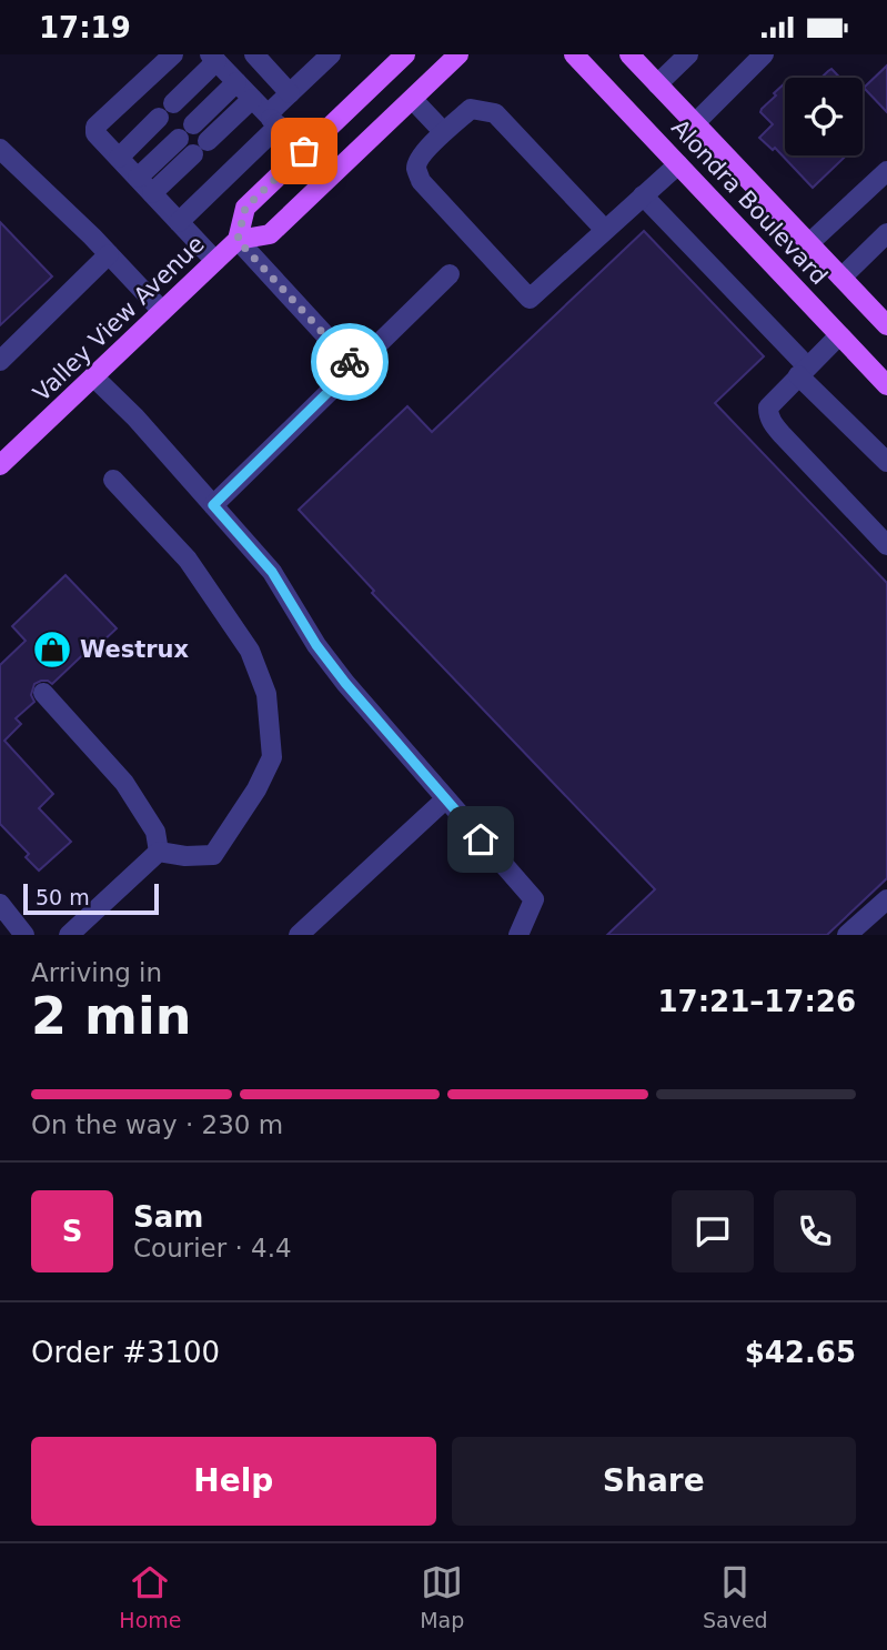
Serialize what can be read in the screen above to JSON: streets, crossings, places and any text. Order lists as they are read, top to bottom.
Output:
{
  "streets": {
    "main road": ["Alondra Boulevard", "Valley View Avenue"]
  },
  "places": {
    "shop": ["Westrux"]
  },
  "scale_bar": "50 m",
  "page": {
    "status": "17:19",
    "scale": "50 m",
    "heading": ["2 min", "Arriving in", "17:21–17:26"],
    "panel": [
      "Sam",
      "Courier · 4.4",
      "Order #3100",
      "$42.65"
    ],
    "bar": "On the way · 230 m",
    "round": "S",
    "buttons": ["Help", "Share"],
    "tabs": ["Home", "Map", "Saved"]
  }
}
